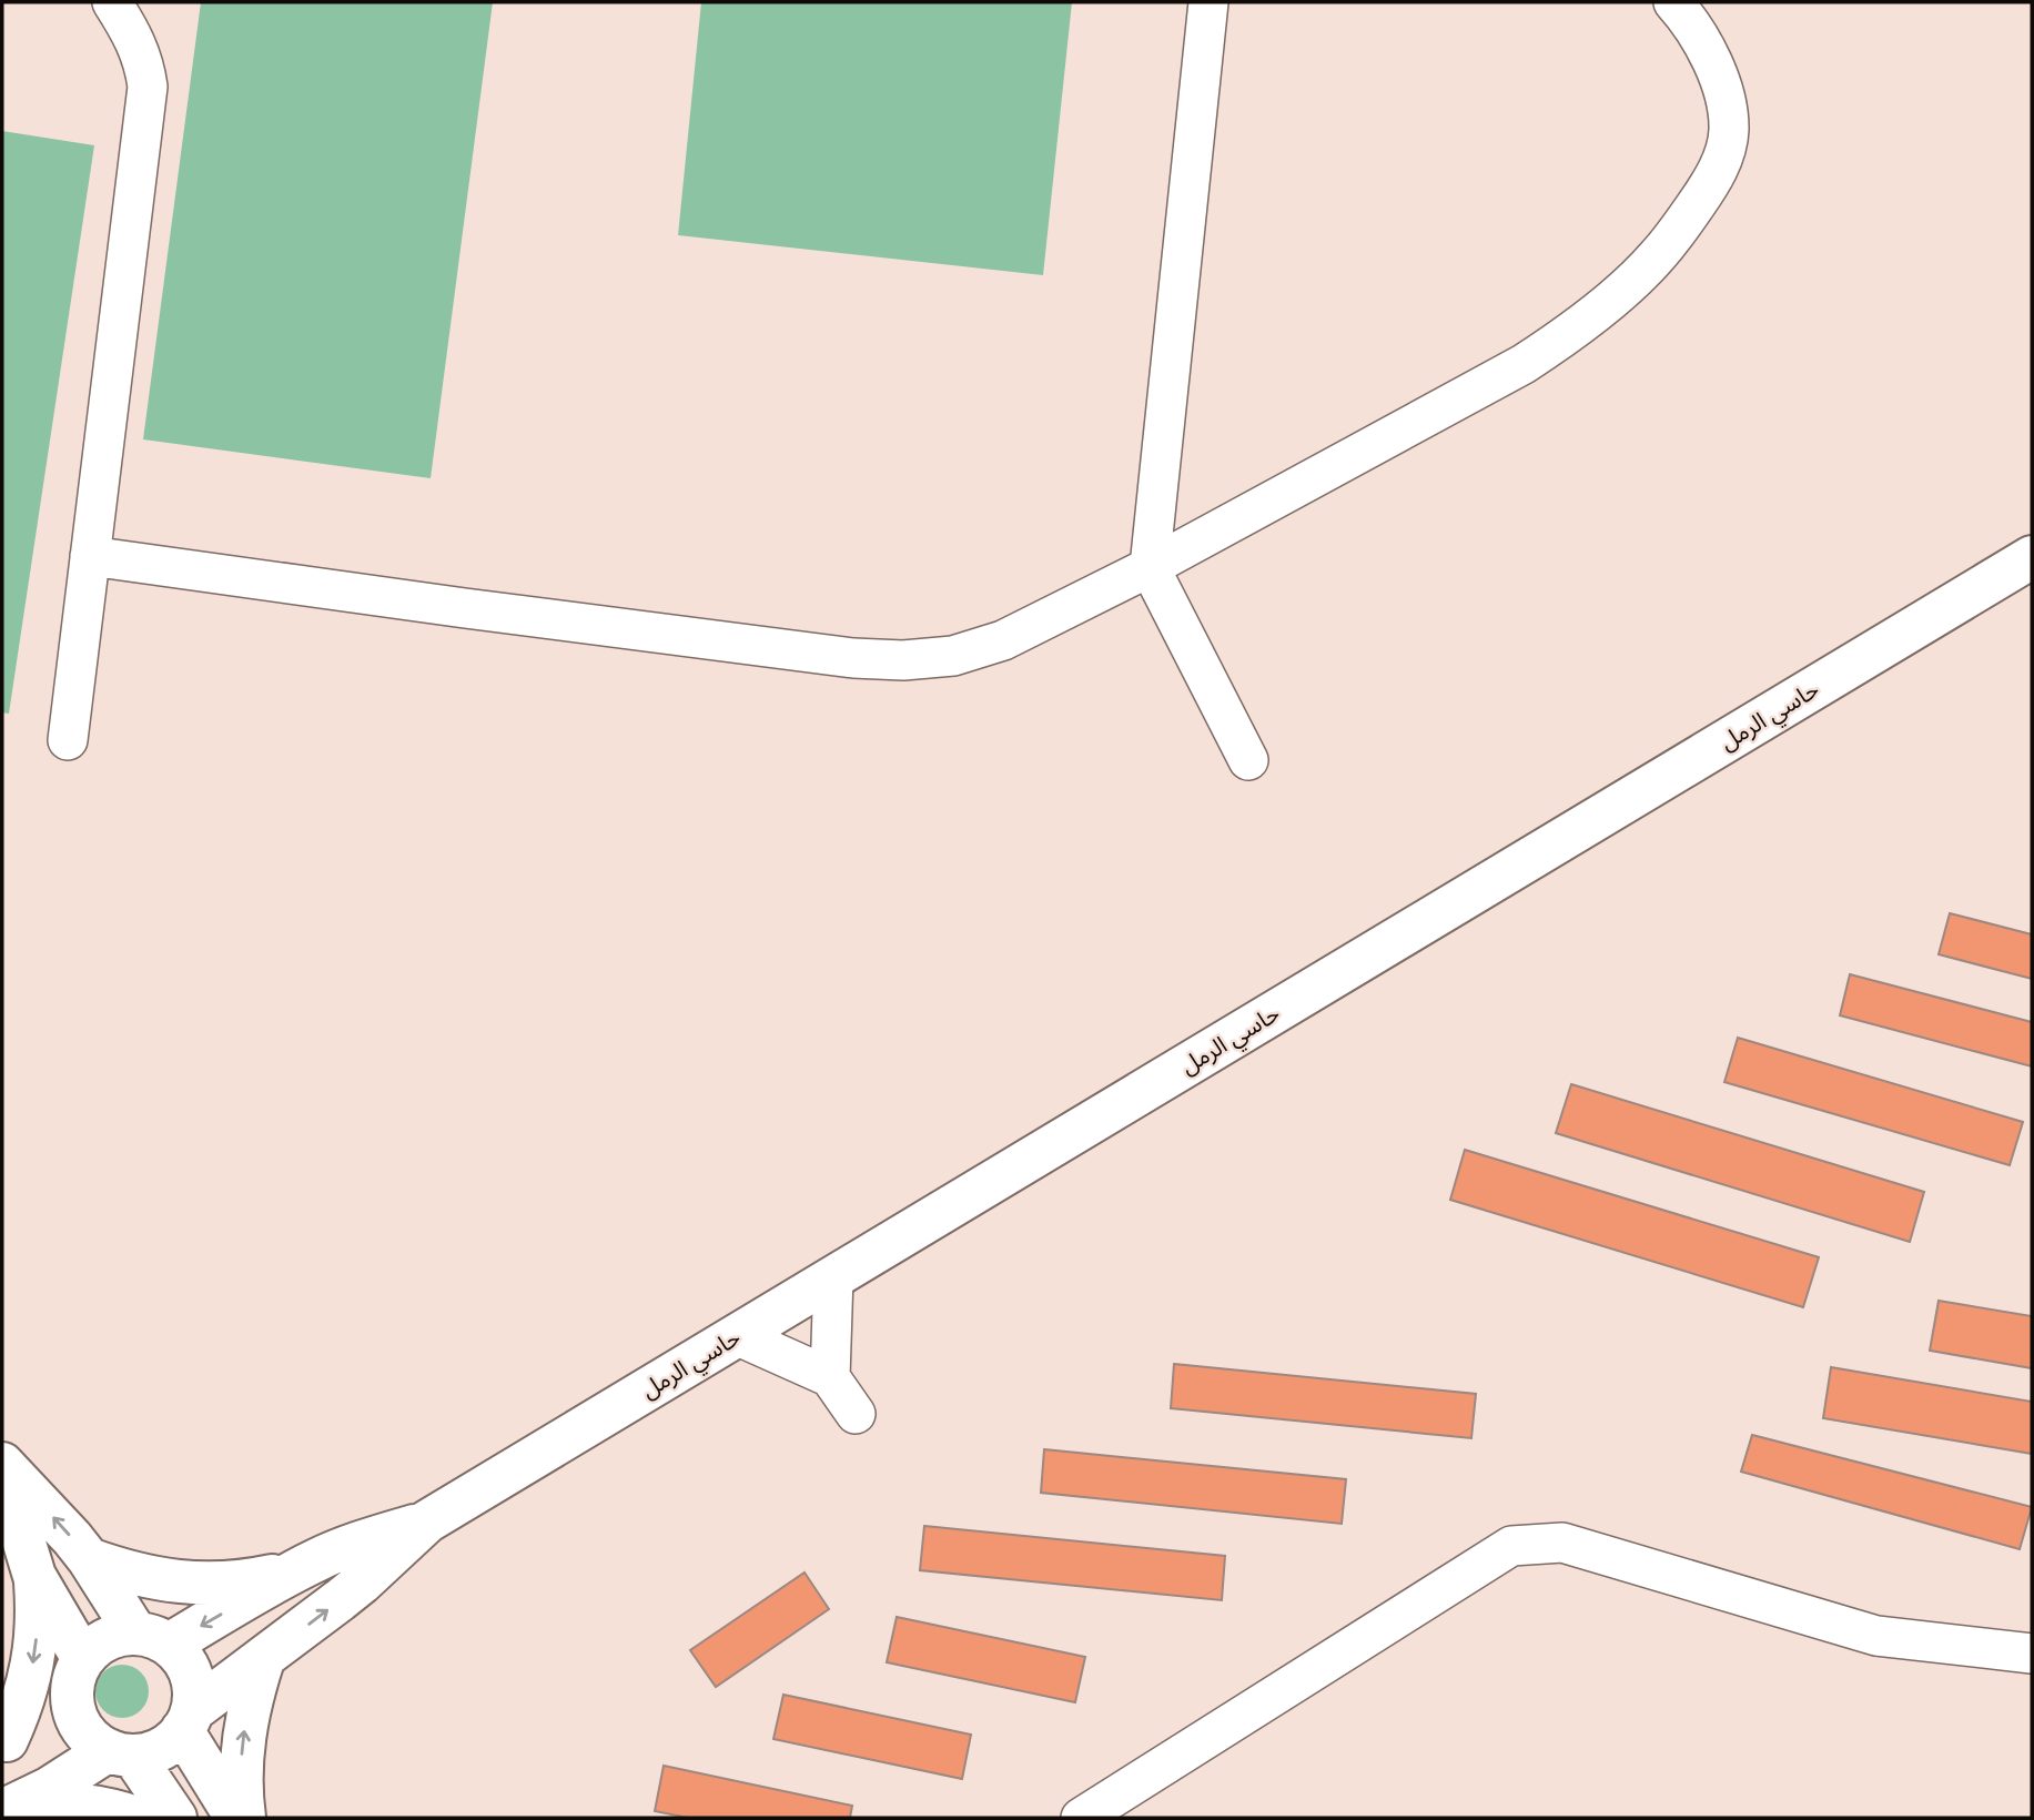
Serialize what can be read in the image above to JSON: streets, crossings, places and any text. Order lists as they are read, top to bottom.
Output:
{
  "streets": {
    "main road": ["حاسي الرمل"]
  }
}
